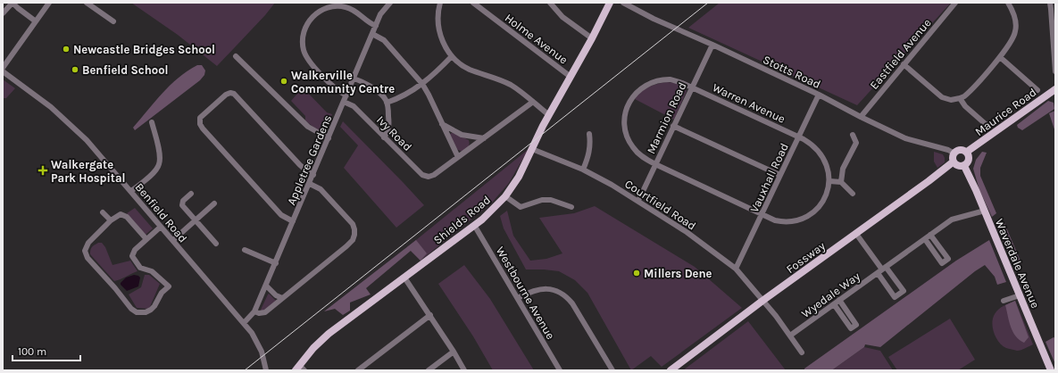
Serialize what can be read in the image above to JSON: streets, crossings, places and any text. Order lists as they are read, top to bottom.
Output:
{
  "streets": {
    "main road": [
      "Maurice Road",
      "Shields Road",
      "Fossway",
      "Waverdale Avenue"
    ],
    "street": [
      "Holme Avenue",
      "Eastfield Avenue",
      "Stotts Road",
      "Warren Avenue",
      "Marmion Road",
      "Ivy Road",
      "Appletree Gardens",
      "Vauxhall Road",
      "Courtfield Road",
      "Benfield Road",
      "Westbourne Avenue",
      "Wyedale Way"
    ]
  },
  "crossings": [
    ["Holme Avenue", "Shields Road"],
    ["Eastfield Avenue", "Stotts Road"],
    ["Stotts Road", "Maurice Road"],
    ["Stotts Road", "Marmion Road"],
    ["Stotts Road", "Vauxhall Road"],
    ["Stotts Road", "Fossway"],
    ["Stotts Road", "Waverdale Avenue"],
    ["Warren Avenue", "Marmion Road"],
    ["Warren Avenue", "Vauxhall Road"],
    ["Maurice Road", "Fossway"],
    ["Maurice Road", "Waverdale Avenue"],
    ["Marmion Road", "Courtfield Road"],
    ["Ivy Road", "Appletree Gardens"],
    ["Appletree Gardens", "Benfield Road"],
    ["Vauxhall Road", "Courtfield Road"],
    ["Courtfield Road", "Shields Road"],
    ["Courtfield Road", "Fossway"],
    ["Shields Road", "Westbourne Avenue"],
    ["Fossway", "Waverdale Avenue"],
    ["Waverdale Avenue", "Wyedale Way"]
  ],
  "places": {
    "other": [
      "Newcastle Bridges School",
      "Benfield School",
      "Walkerville Community Centre",
      "Millers Dene"
    ],
    "health": ["Walkergate Park Hospital"]
  },
  "scale_bar": "100 m"
}
